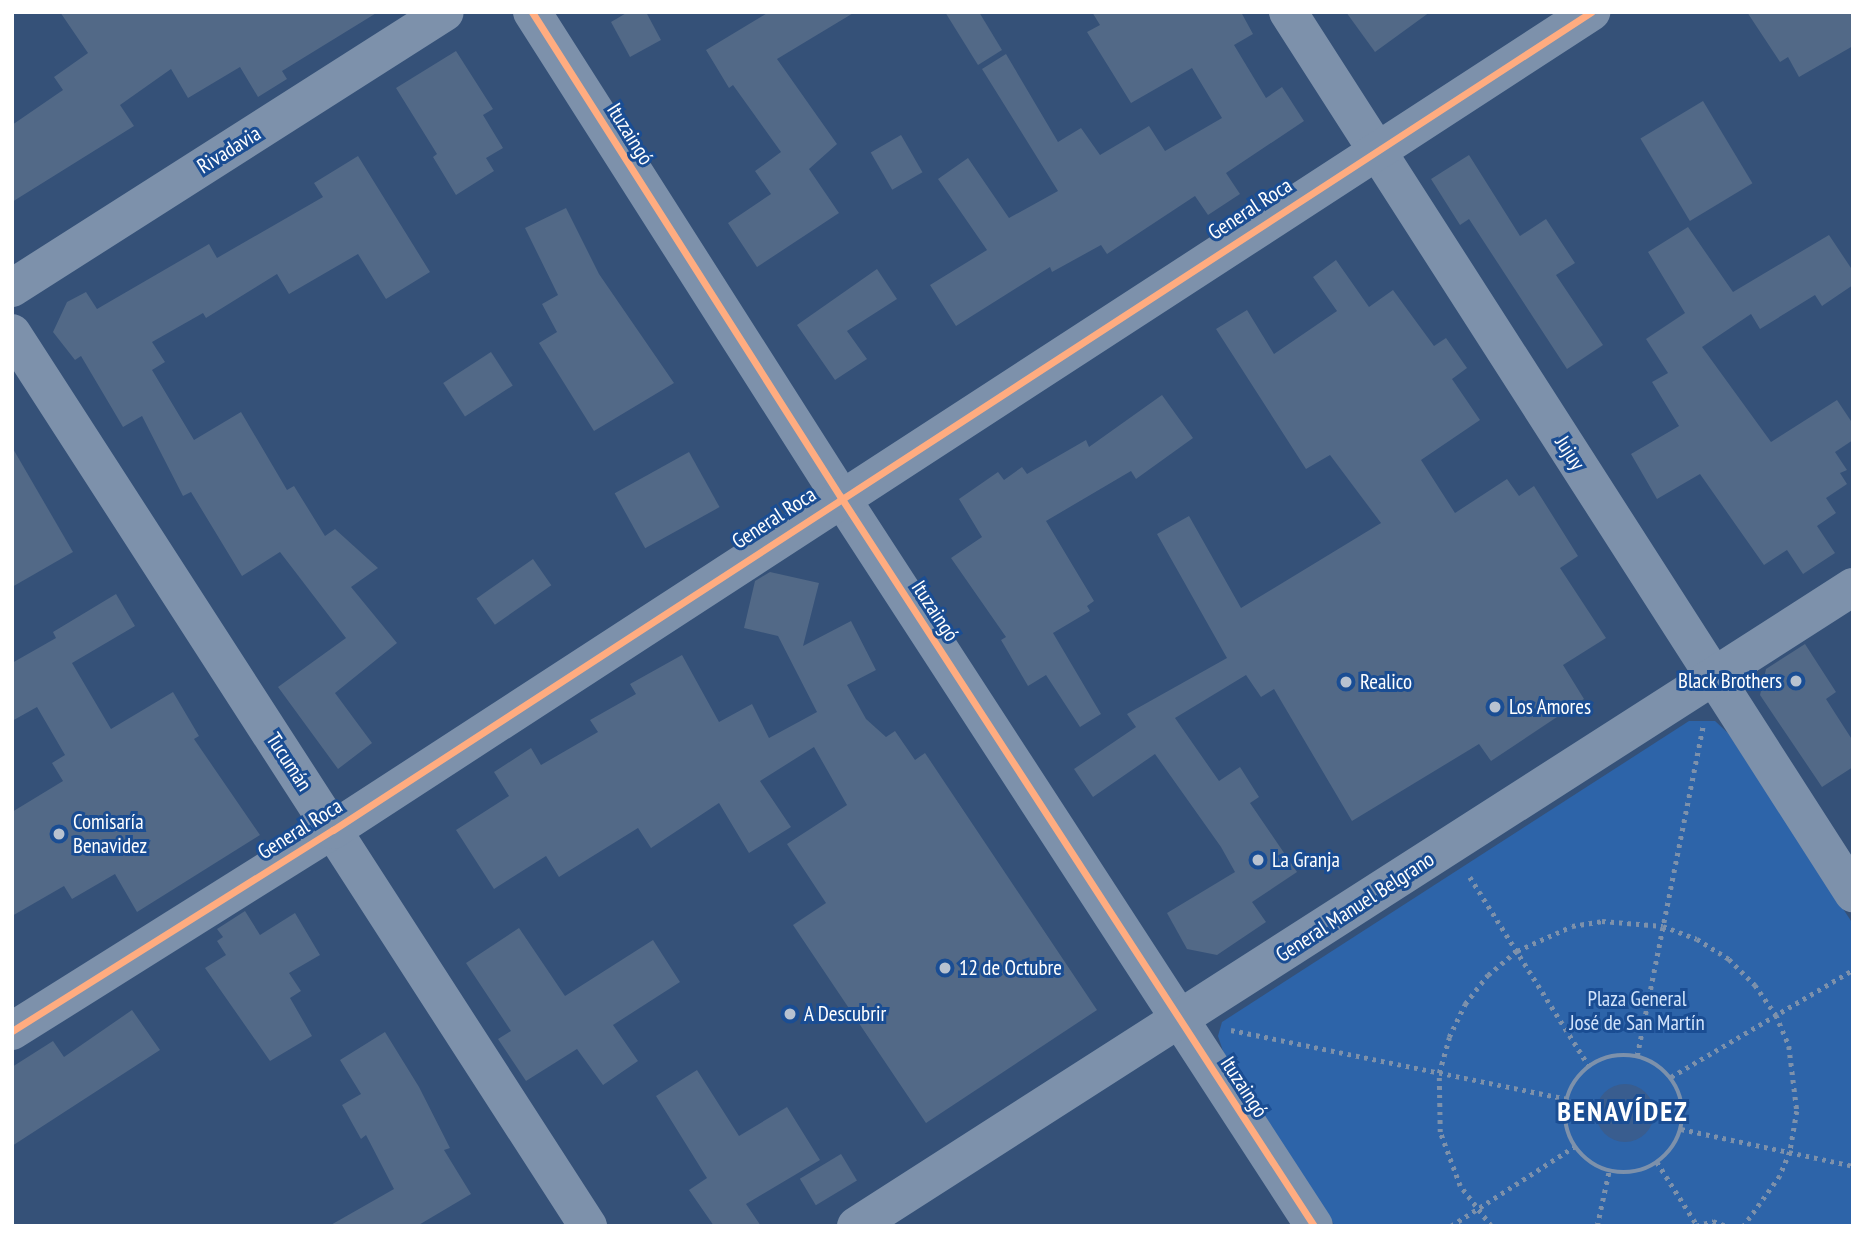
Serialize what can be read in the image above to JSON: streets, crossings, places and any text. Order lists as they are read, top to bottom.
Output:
{
  "streets": {
    "street": [
      "Ituzaingó",
      "Rivadavia",
      "General Roca",
      "Jujuy",
      "Tucumán",
      "General Manuel Belgrano"
    ]
  },
  "crossings": [
    ["Ituzaingó", "General Roca"],
    ["Ituzaingó", "General Manuel Belgrano"],
    ["General Roca", "Jujuy"],
    ["General Roca", "Tucumán"],
    ["Jujuy", "General Manuel Belgrano"]
  ],
  "districts": ["BENAVÍDEZ"],
  "parks": ["Plaza General José de San Martín"],
  "places": [
    "Black Brothers",
    "Realico",
    "Los Amores",
    "Comisaría Benavidez",
    "La Granja",
    "12 de Octubre",
    "A Descubrir"
  ]
}
